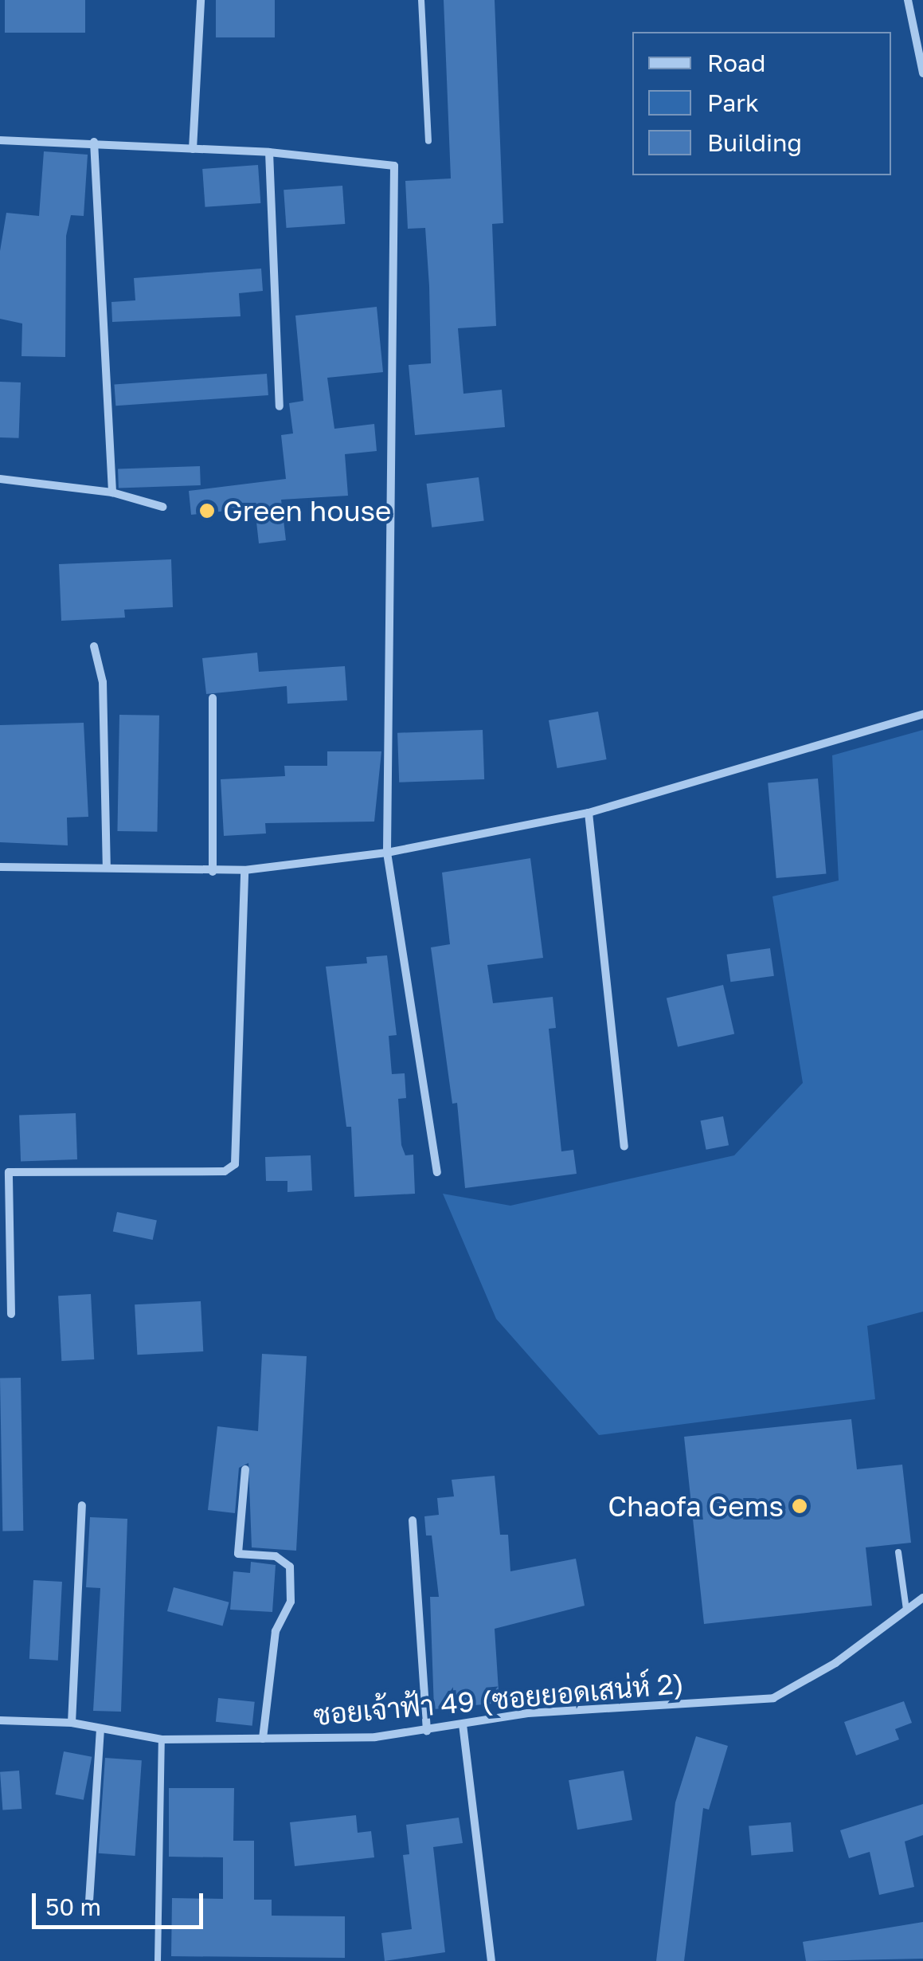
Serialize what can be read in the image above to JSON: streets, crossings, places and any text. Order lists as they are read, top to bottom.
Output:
{
  "streets": {
    "street": ["ซอยเจ้าฟ้า 49 (ซอยยอดเสน่ห์ 2)"]
  },
  "places": ["Green house", "Chaofa Gems"],
  "legend": ["Road", "Park", "Building"],
  "scale_bar": "50 m"
}
